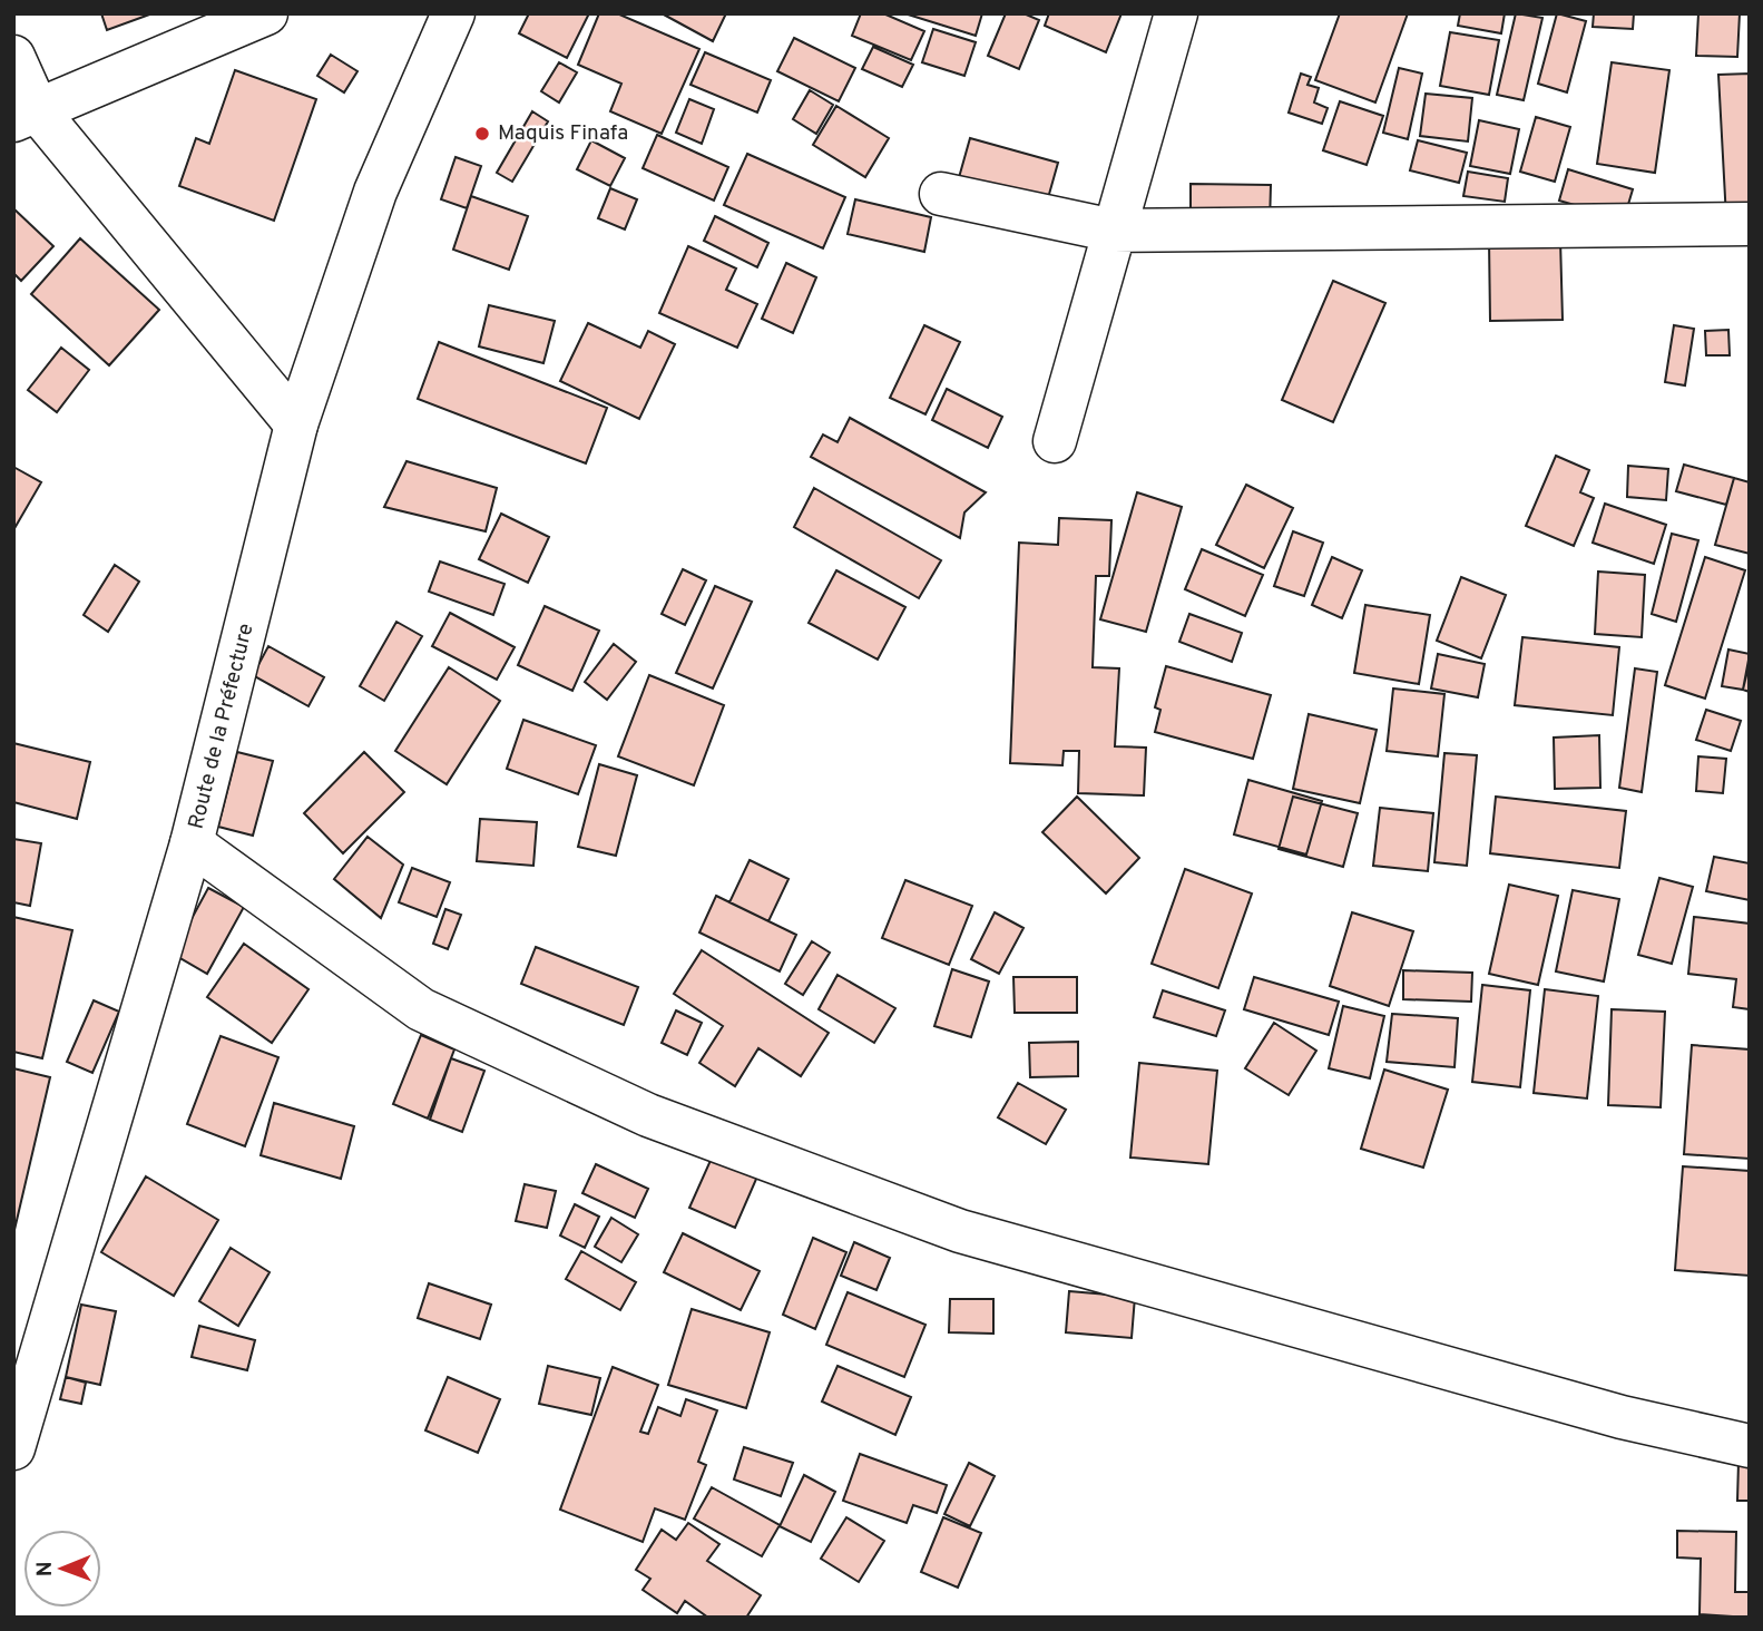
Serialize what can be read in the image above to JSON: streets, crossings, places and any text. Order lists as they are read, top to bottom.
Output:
{
  "streets": {
    "street": ["Route de la Préfecture"]
  },
  "places": ["Maquis Finafa"],
  "north": "left"
}
